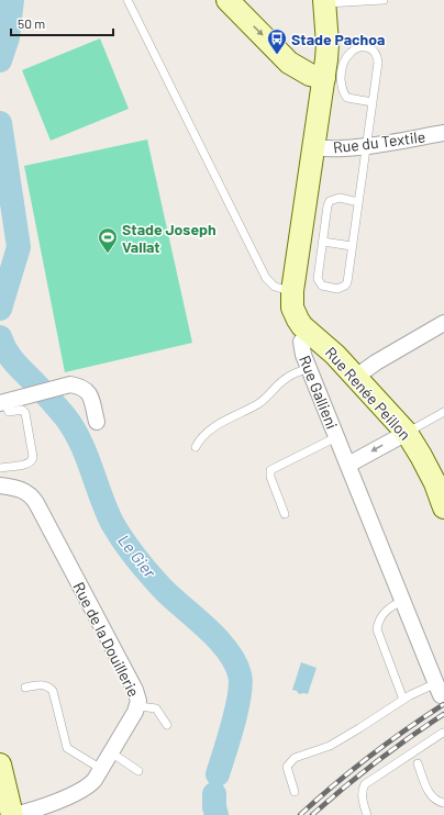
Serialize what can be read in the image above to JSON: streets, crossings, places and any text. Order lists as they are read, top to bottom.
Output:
{
  "streets": {
    "main road": ["Rue Gallieni", "Rue Renée Peillon"],
    "street": ["Rue du Textile", "Rue de la Douillerie"]
  },
  "crossings": [
    ["Rue du Textile", "Rue Gallieni"],
    ["Rue Gallieni", "Rue Renée Peillon"]
  ],
  "water": ["Le Gier"],
  "places": {
    "bus stop": ["Stade Pachoa"],
    "sports": ["Stade Joseph Vallat"]
  },
  "scale_bar": "50 m"
}
